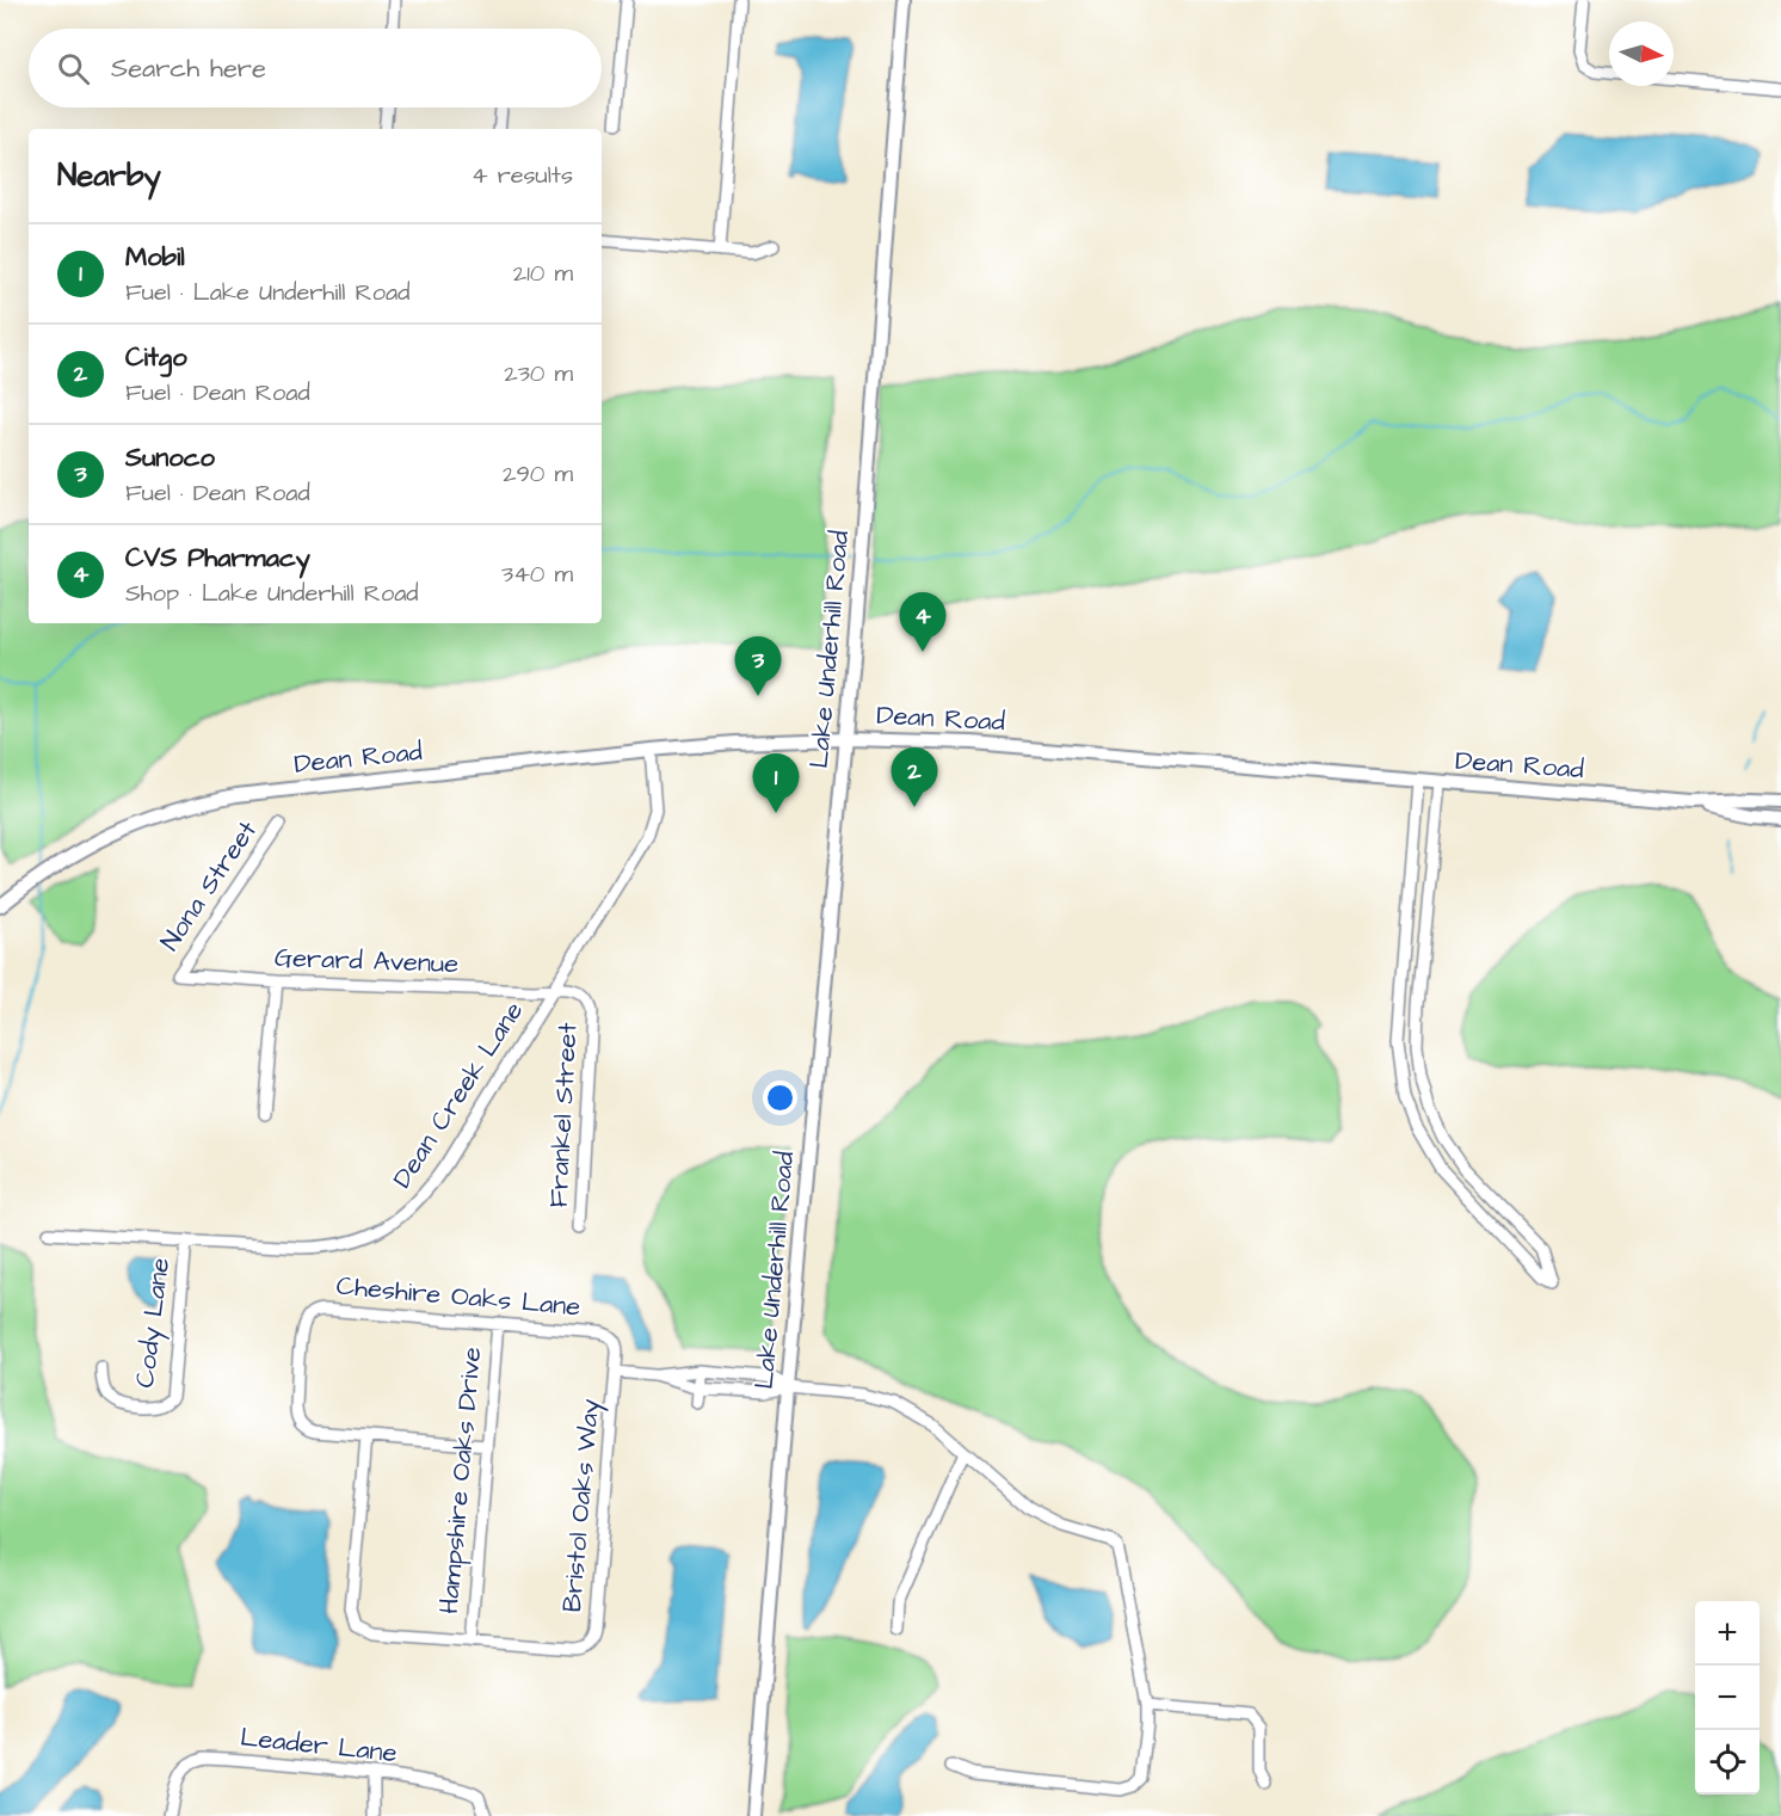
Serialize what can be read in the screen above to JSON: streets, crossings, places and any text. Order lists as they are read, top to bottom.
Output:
{
  "streets": {
    "street": [
      "Lake Underhill Road",
      "Dean Road",
      "Nona Street",
      "Gerard Avenue",
      "Dean Creek Lane",
      "Frankel Street",
      "Cheshire Oaks Lane",
      "Cody Lane",
      "Hampshire Oaks Drive",
      "Bristol Oaks Way",
      "Leader Lane"
    ]
  },
  "crossings": [
    ["Lake Underhill Road", "Dean Road"],
    ["Dean Road", "Dean Creek Lane"],
    ["Nona Street", "Gerard Avenue"],
    ["Gerard Avenue", "Dean Creek Lane"],
    ["Gerard Avenue", "Frankel Street"],
    ["Dean Creek Lane", "Frankel Street"],
    ["Dean Creek Lane", "Cody Lane"],
    ["Cheshire Oaks Lane", "Hampshire Oaks Drive"],
    ["Cheshire Oaks Lane", "Bristol Oaks Way"],
    ["Hampshire Oaks Drive", "Bristol Oaks Way"]
  ],
  "north": "right",
  "page": {
    "search": "Search here",
    "heading": ["Nearby", "4 results"],
    "list": [
      {
        "mark": "1",
        "name": "Mobil",
        "note": "Fuel · Lake Underhill Road",
        "value": "210 m"
      },
      {
        "mark": "2",
        "name": "Citgo",
        "note": "Fuel · Dean Road",
        "value": "230 m"
      },
      {
        "mark": "3",
        "name": "Sunoco",
        "note": "Fuel · Dean Road",
        "value": "290 m"
      },
      {
        "mark": "4",
        "name": "CVS Pharmacy",
        "note": "Shop · Lake Underhill Road",
        "value": "340 m"
      }
    ],
    "pins": [
      "4",
      "3",
      "2",
      "1"
    ],
    "map_buttons": ["+", "−"]
  }
}
